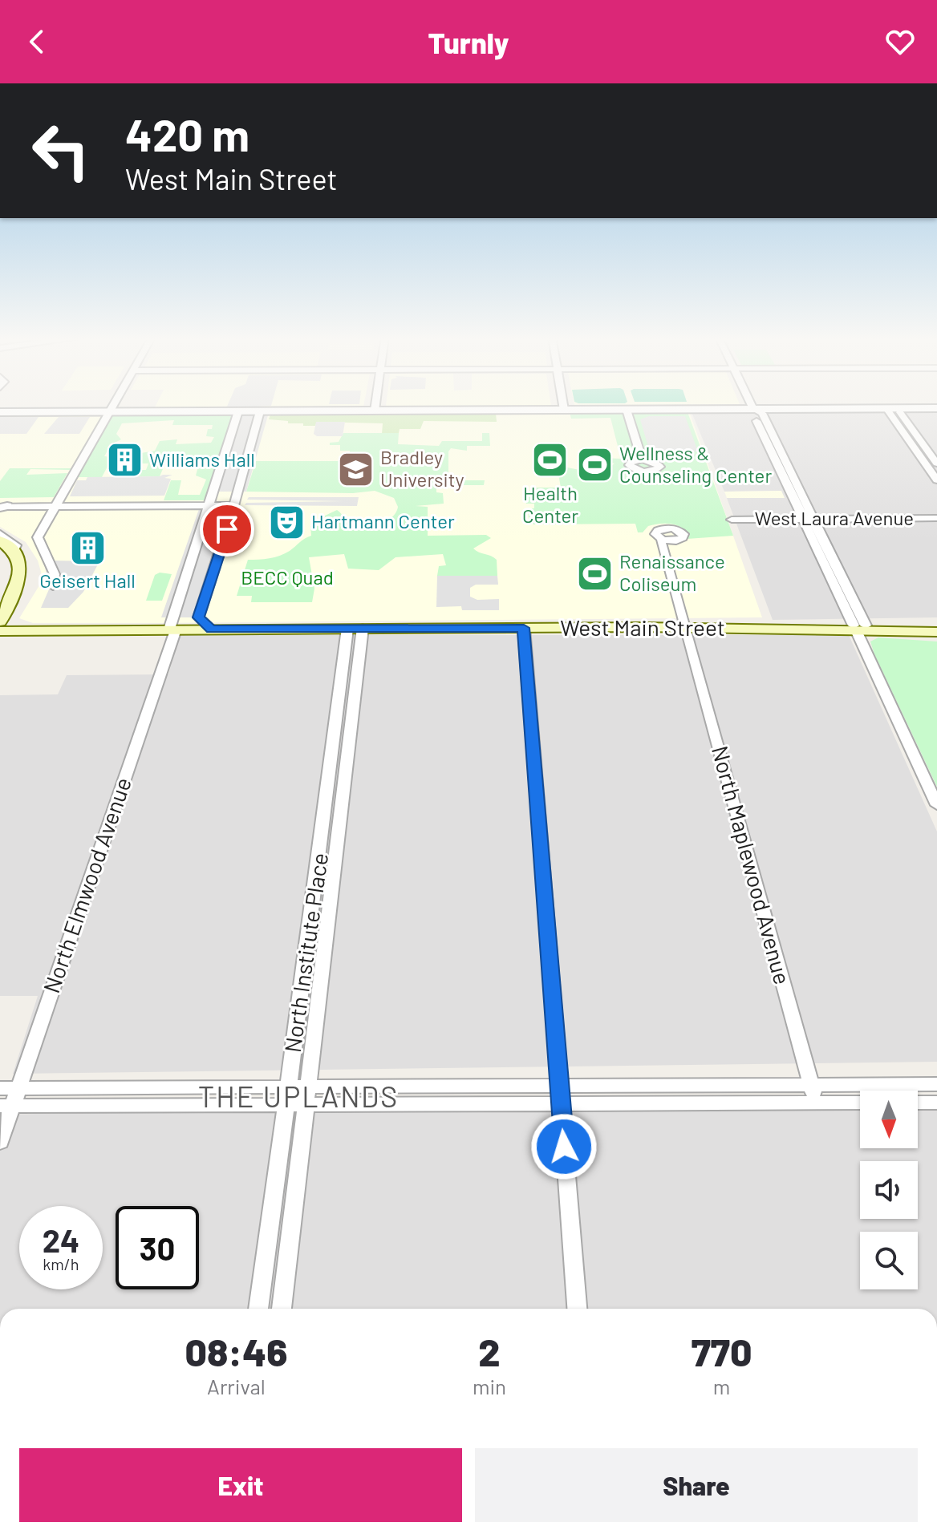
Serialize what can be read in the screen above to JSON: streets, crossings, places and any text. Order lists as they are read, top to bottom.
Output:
{
  "streets": {
    "main road": ["West Main Street"],
    "street": [
      "West Laura Avenue",
      "North Maplewood Avenue",
      "North Elmwood Avenue",
      "North Institute Place"
    ]
  },
  "crossings": [
    ["West Main Street", "North Maplewood Avenue"],
    ["West Main Street", "North Elmwood Avenue"],
    ["West Main Street", "North Institute Place"]
  ],
  "districts": ["THE UPLANDS"],
  "parks": ["BECC Quad"],
  "places": {
    "building": ["Williams Hall", "Geisert Hall"],
    "sports": ["Health Center", "Wellness & Counseling Center", "Renaissance Coliseum"],
    "school or university": ["Bradley University"],
    "theatre": ["Hartmann Center"]
  },
  "north": "bottom",
  "page": {
    "header": "Turnly",
    "turn": ["420 m", "West Main Street"],
    "speed": "24 km/h",
    "limit": "30",
    "eta": [
      "08:46",
      "Arrival",
      "2",
      "min",
      "770",
      "m"
    ],
    "buttons": ["Exit", "Share"]
  }
}
